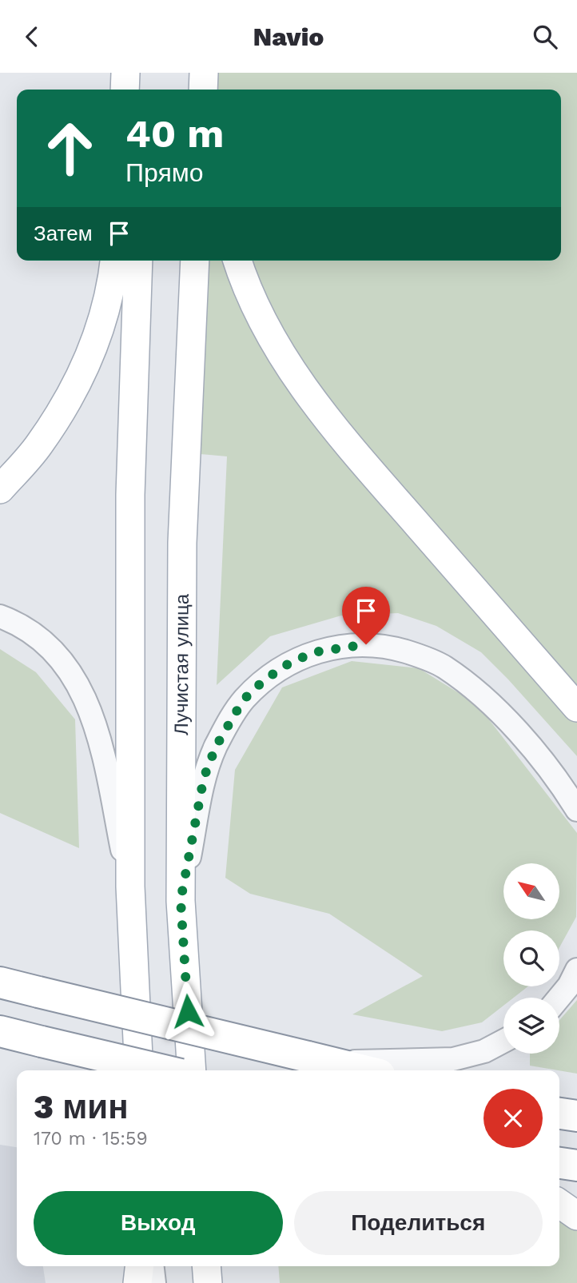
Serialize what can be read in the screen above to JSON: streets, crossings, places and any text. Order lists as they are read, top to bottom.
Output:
{
  "streets": {
    "main road": ["Лучистая улица"]
  },
  "north": "top left",
  "page": {
    "header": "Navio",
    "turn": ["40 m", "Прямо"],
    "then": "Затем",
    "heading": ["3 мин", "170 m · 15:59"],
    "buttons": ["Выход", "Поделиться"]
  }
}
